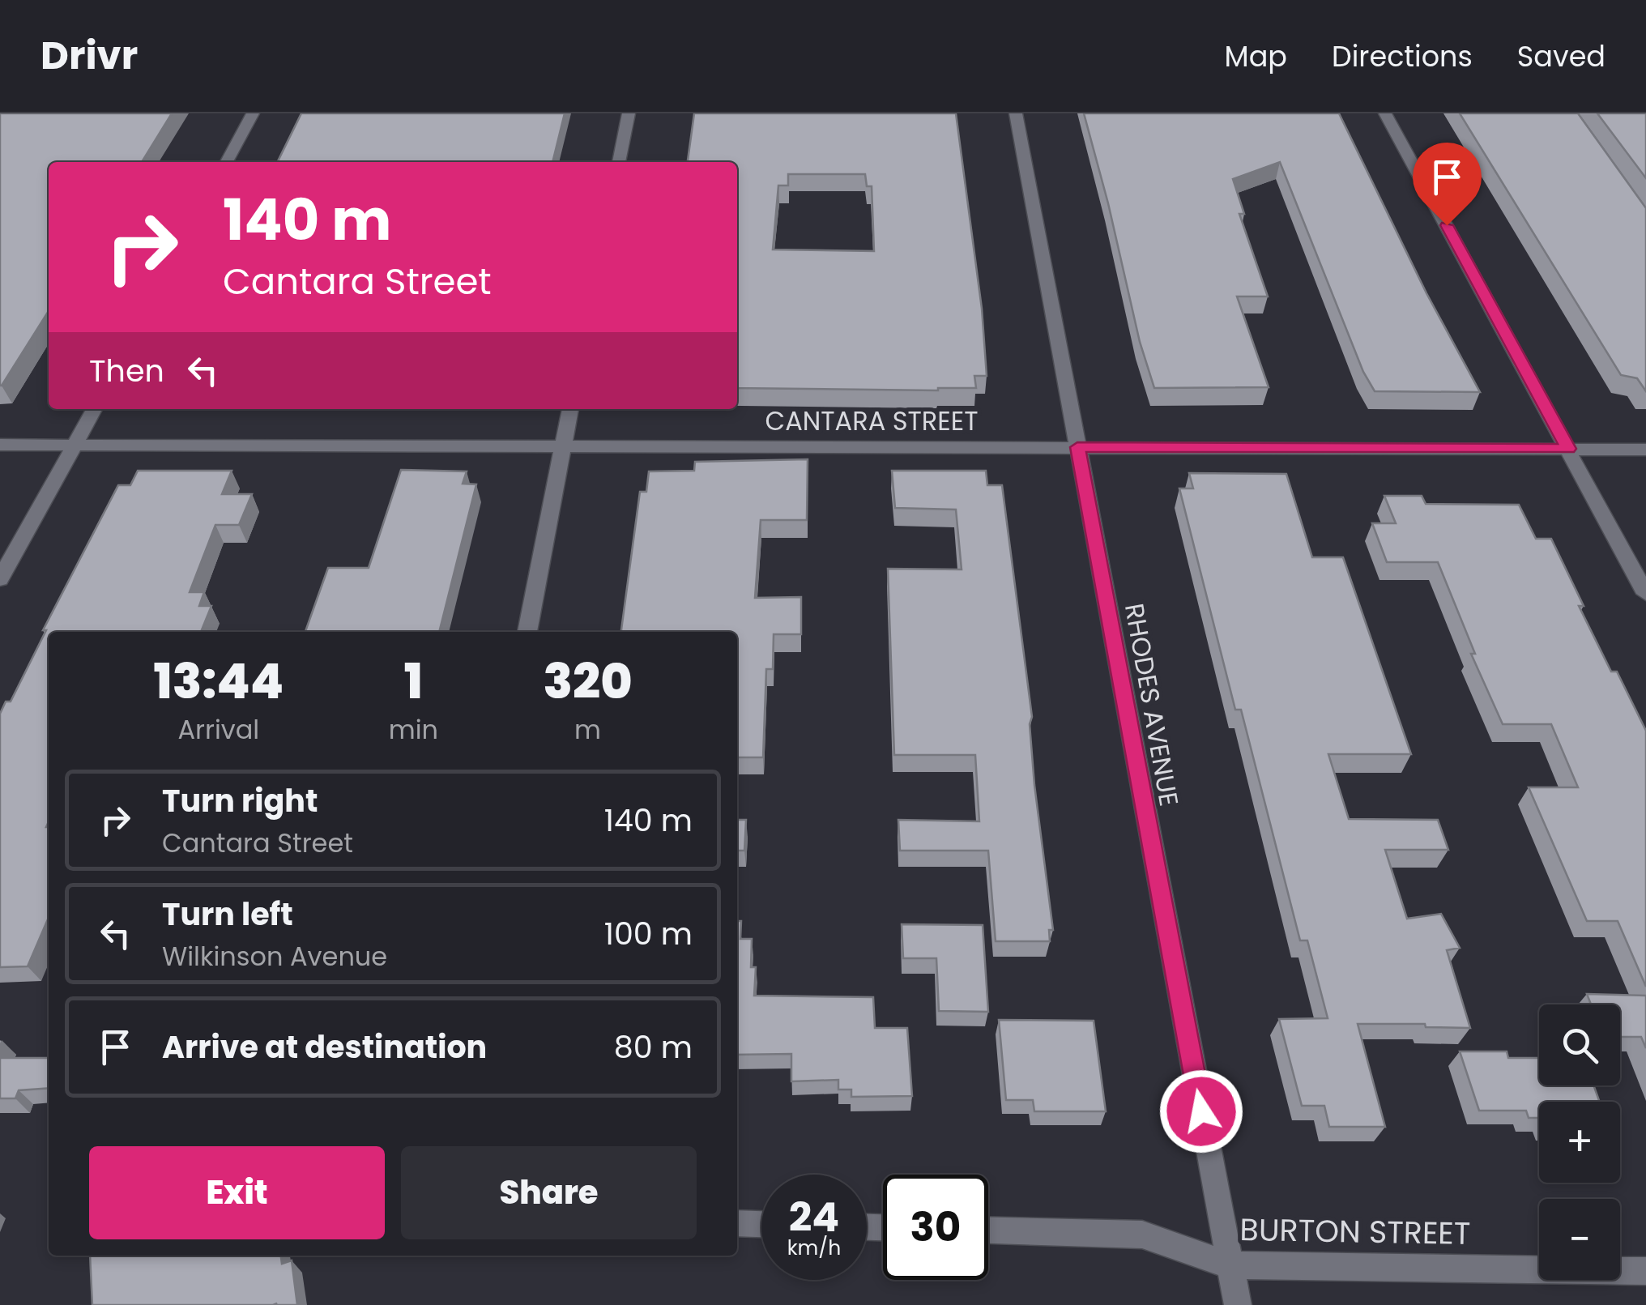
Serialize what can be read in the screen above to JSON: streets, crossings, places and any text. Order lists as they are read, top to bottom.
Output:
{
  "streets": {
    "street": ["CANTARA STREET", "RHODES AVENUE", "BURTON STREET"]
  },
  "crossings": [
    ["CANTARA STREET", "RHODES AVENUE"],
    ["RHODES AVENUE", "BURTON STREET"]
  ],
  "page": {
    "header": "Drivr",
    "nav": ["Map", "Directions", "Saved"],
    "turn": ["140 m", "Cantara Street"],
    "then": "Then",
    "eta": [
      "13:44",
      "Arrival",
      "1",
      "min",
      "320",
      "m"
    ],
    "list": [
      {
        "name": "Turn right",
        "note": "Cantara Street",
        "value": "140 m"
      },
      {
        "name": "Turn left",
        "note": "Wilkinson Avenue",
        "value": "100 m"
      },
      {
        "name": "Arrive at destination",
        "value": "80 m"
      }
    ],
    "map_buttons": ["+", "−"],
    "buttons": ["Exit", "Share"],
    "speed": "24 km/h",
    "limit": "30"
  }
}
